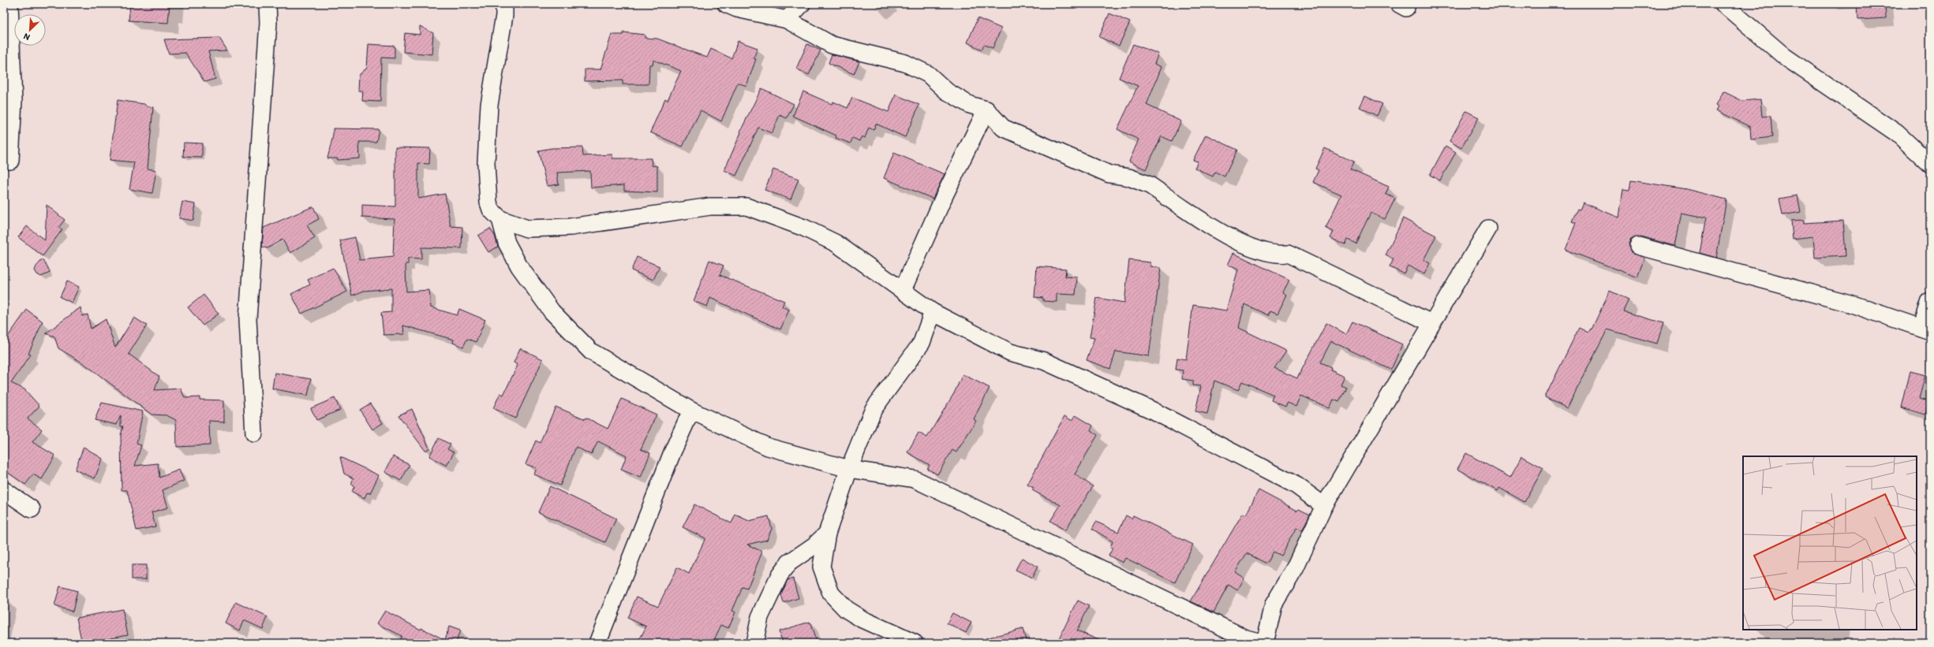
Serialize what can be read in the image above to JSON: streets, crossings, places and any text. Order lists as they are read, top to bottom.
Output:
{
  "north": "bottom left"
}
